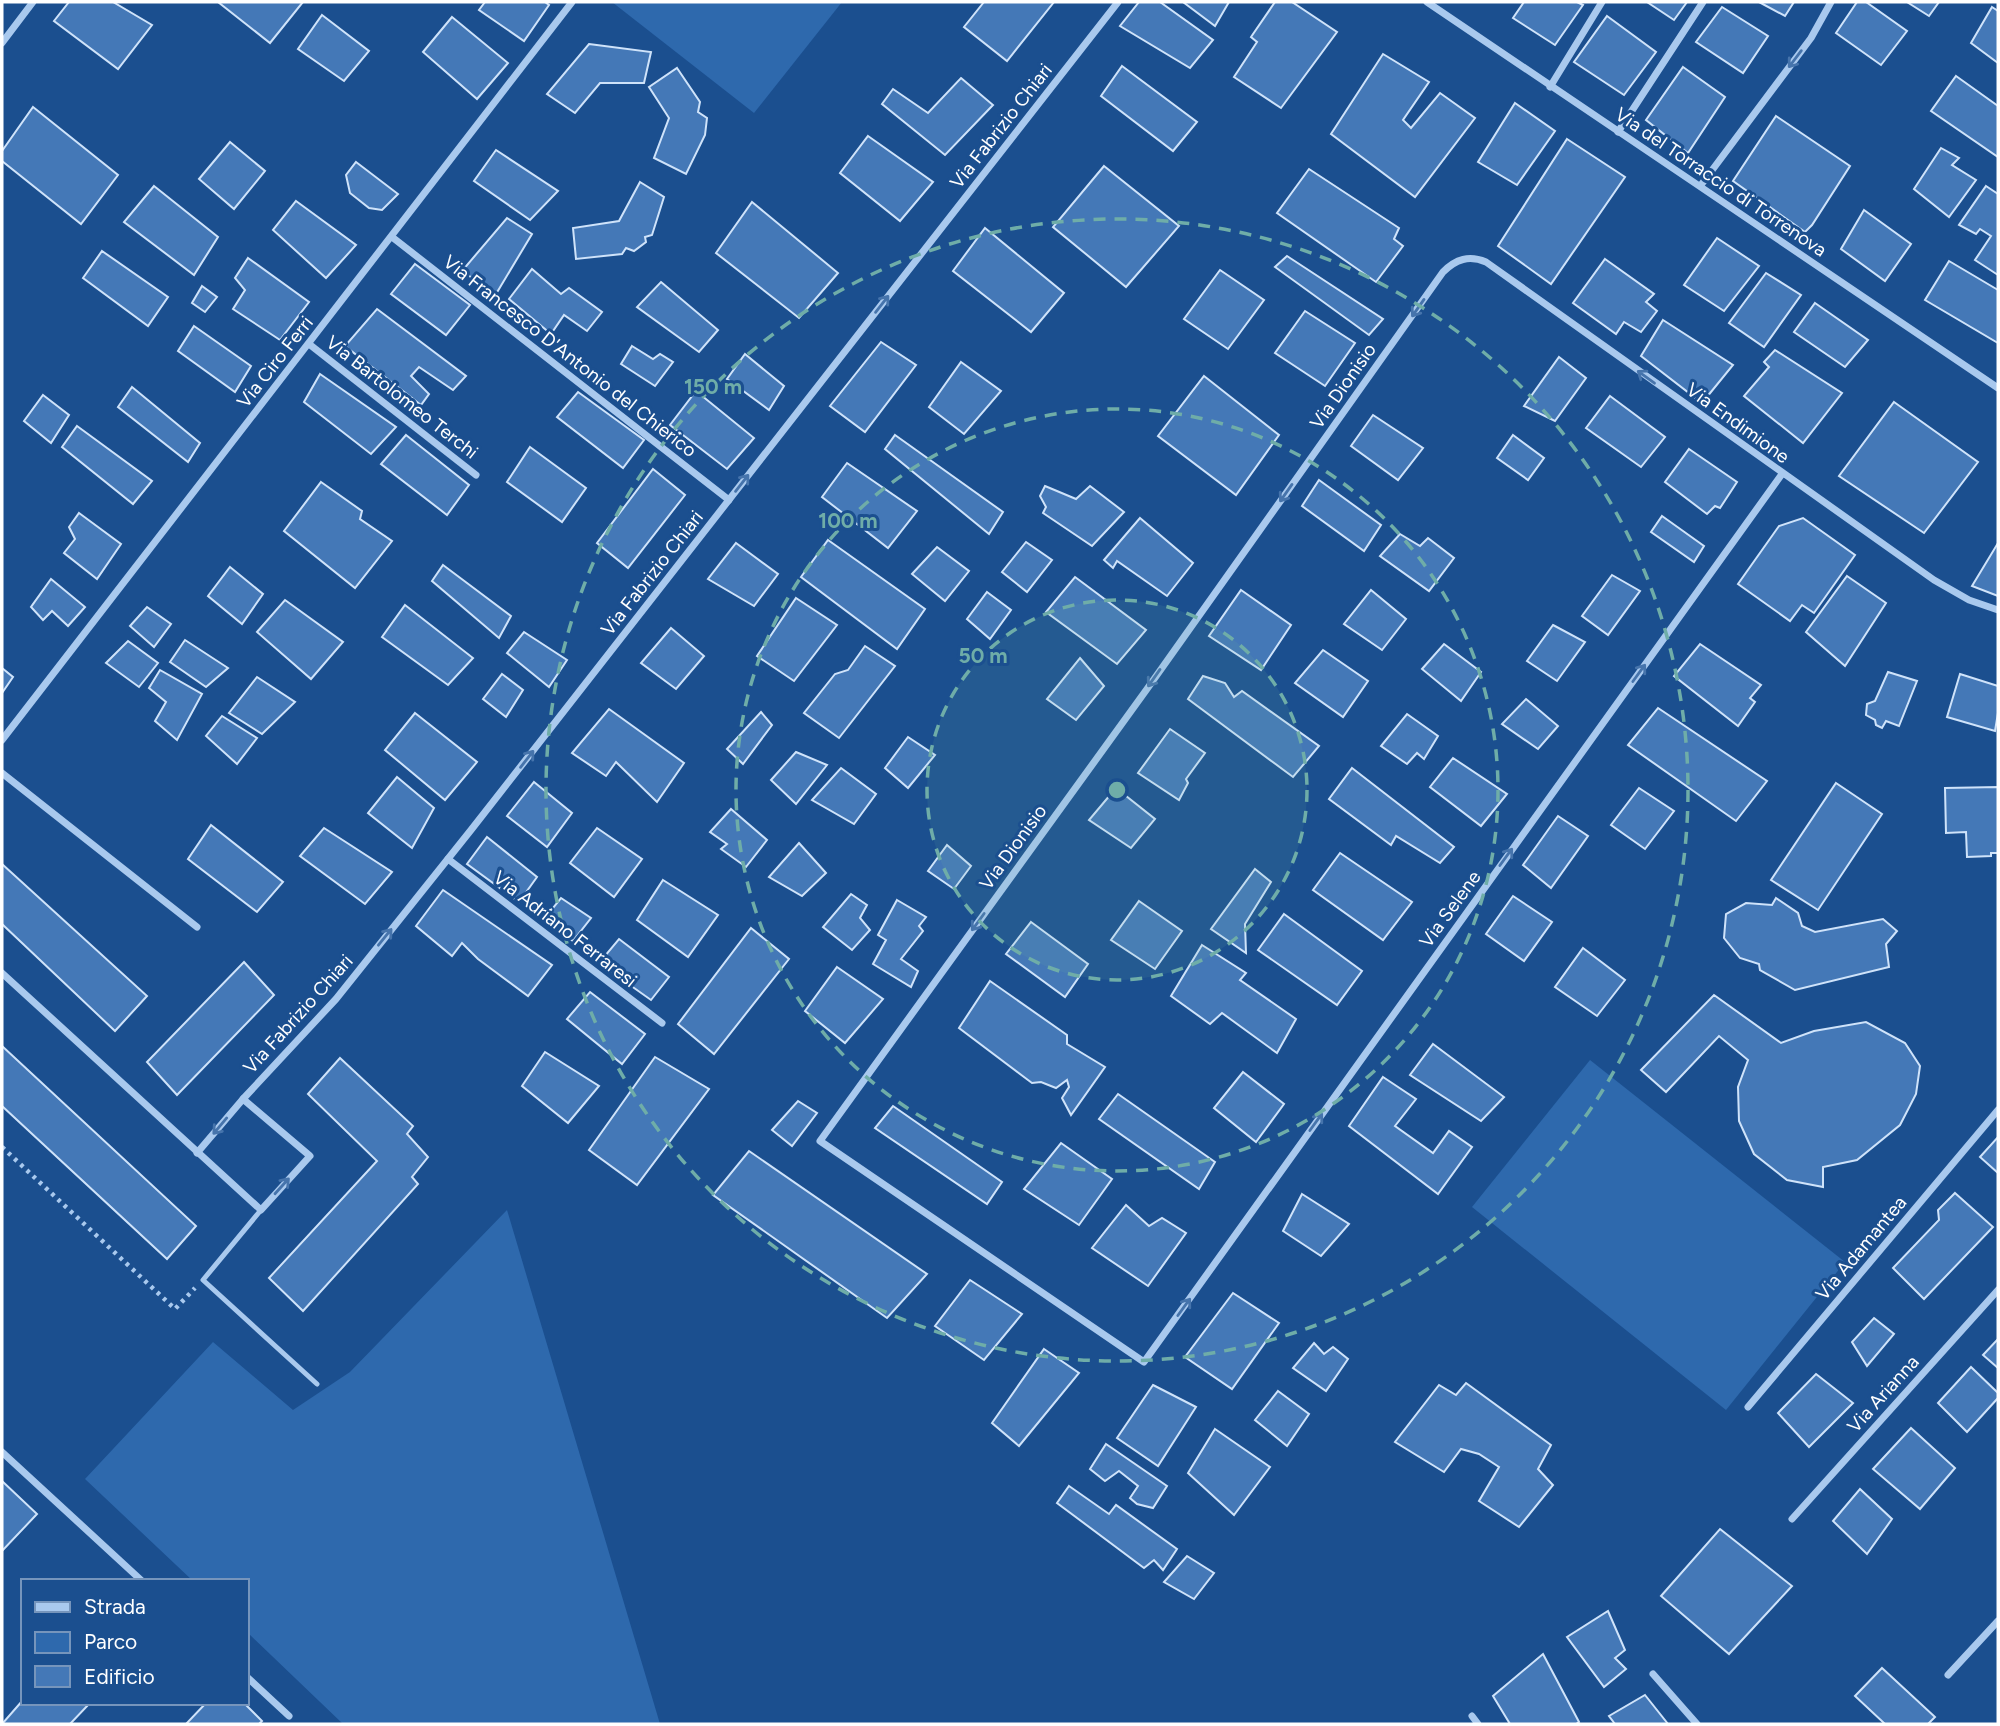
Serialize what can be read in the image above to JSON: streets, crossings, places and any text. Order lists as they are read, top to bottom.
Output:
{
  "streets": {
    "street": [
      "Via Fabrizio Chiari",
      "Via del Torraccio di Torrenova",
      "Via Francesco D'Antonio del Chierico",
      "Via Ciro Ferri",
      "Via Dionisio",
      "Via Bartolomeo Terchi",
      "Via Endimione",
      "Via Selene",
      "Via Adriano Ferraresi",
      "Via Adamantea",
      "Via Arianna"
    ]
  },
  "crossings": [
    ["Via Fabrizio Chiari", "Via Francesco D'Antonio del Chierico"],
    ["Via Fabrizio Chiari", "Via Adriano Ferraresi"],
    ["Via Francesco D'Antonio del Chierico", "Via Ciro Ferri"],
    ["Via Ciro Ferri", "Via Bartolomeo Terchi"],
    ["Via Dionisio", "Via Endimione"],
    ["Via Dionisio", "Via Selene"],
    ["Via Endimione", "Via Selene"]
  ],
  "one_way": ["Via Fabrizio Chiari", "Via Endimione", "Via Selene"],
  "legend": ["Strada", "Parco", "Edificio"],
  "rings": ["150 m", "100 m", "50 m"]
}
